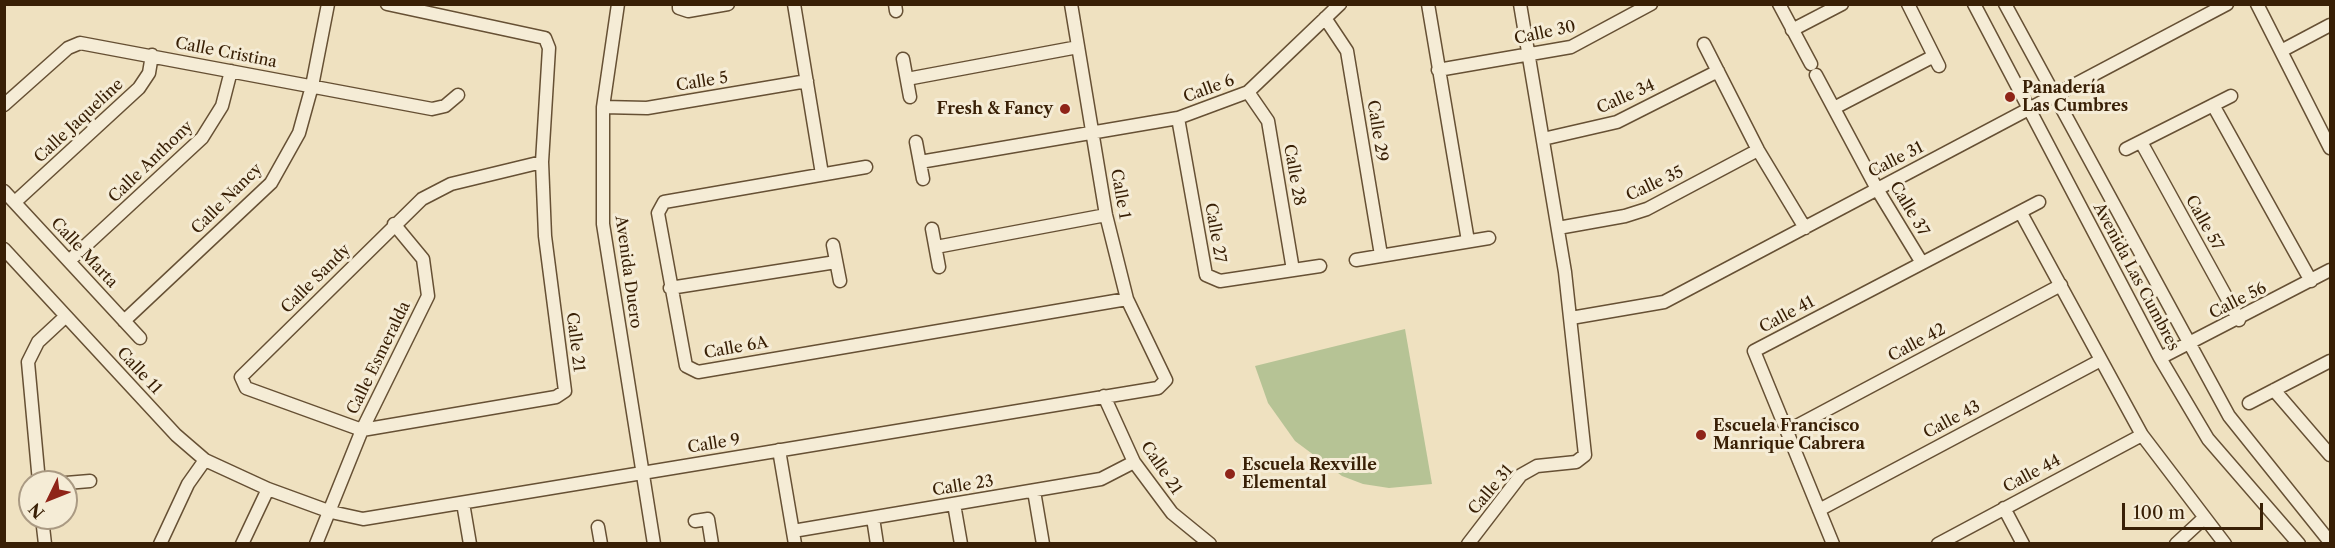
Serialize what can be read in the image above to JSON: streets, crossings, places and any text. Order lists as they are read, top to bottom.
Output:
{
  "streets": {
    "street": [
      "Calle 30",
      "Calle Cristina",
      "Calle 5",
      "Calle 6",
      "Calle 34",
      "Calle Jaqueline",
      "Calle 29",
      "Calle 31",
      "Calle Anthony",
      "Calle 28",
      "Calle 35",
      "Calle 1",
      "Calle Nancy",
      "Calle 37",
      "Calle 57",
      "Calle 27",
      "Calle Marta",
      "Avenida Duero",
      "Avenida Las Cumbres",
      "Calle Sandy",
      "Calle 56",
      "Calle 41",
      "Calle 21",
      "Calle 42",
      "Calle 6A",
      "Calle Esmeralda",
      "Calle 11",
      "Calle 43",
      "Calle 9",
      "Calle 44",
      "Calle 23"
    ]
  },
  "crossings": [
    ["Calle 30", "Calle 31"],
    ["Calle Cristina", "Calle Jaqueline"],
    ["Calle Cristina", "Calle Anthony"],
    ["Calle Cristina", "Calle Nancy"],
    ["Calle 5", "Avenida Duero"],
    ["Calle 6", "Calle 29"],
    ["Calle 6", "Calle 28"],
    ["Calle 6", "Calle 1"],
    ["Calle 6", "Calle 27"],
    ["Calle 34", "Calle 31"],
    ["Calle Jaqueline", "Calle Marta"],
    ["Calle 31", "Calle 35"],
    ["Calle 31", "Calle 37"],
    ["Calle 31", "Avenida Las Cumbres"],
    ["Calle Anthony", "Calle Marta"],
    ["Calle 28", "Calle 27"],
    ["Calle 1", "Calle 6A"],
    ["Calle 1", "Calle 9"],
    ["Calle Nancy", "Calle Marta"],
    ["Calle 37", "Calle 41"],
    ["Calle 57", "Calle 56"],
    ["Avenida Duero", "Calle 9"],
    ["Avenida Las Cumbres", "Calle 56"],
    ["Calle Sandy", "Calle 21"],
    ["Calle Sandy", "Calle Esmeralda"],
    ["Calle 41", "Calle 42"],
    ["Calle 41", "Calle 43"],
    ["Calle 21", "Calle Esmeralda"],
    ["Calle 21", "Calle 9"],
    ["Calle 21", "Calle 23"],
    ["Calle Esmeralda", "Calle 9"],
    ["Calle 11", "Calle 9"]
  ],
  "places": [
    "Panadería Las Cumbres",
    "Fresh & Fancy",
    "Escuela Francisco Manrique Cabrera",
    "Escuela Rexville Elemental"
  ],
  "scale_bar": "100 m",
  "north": "bottom left"
}
